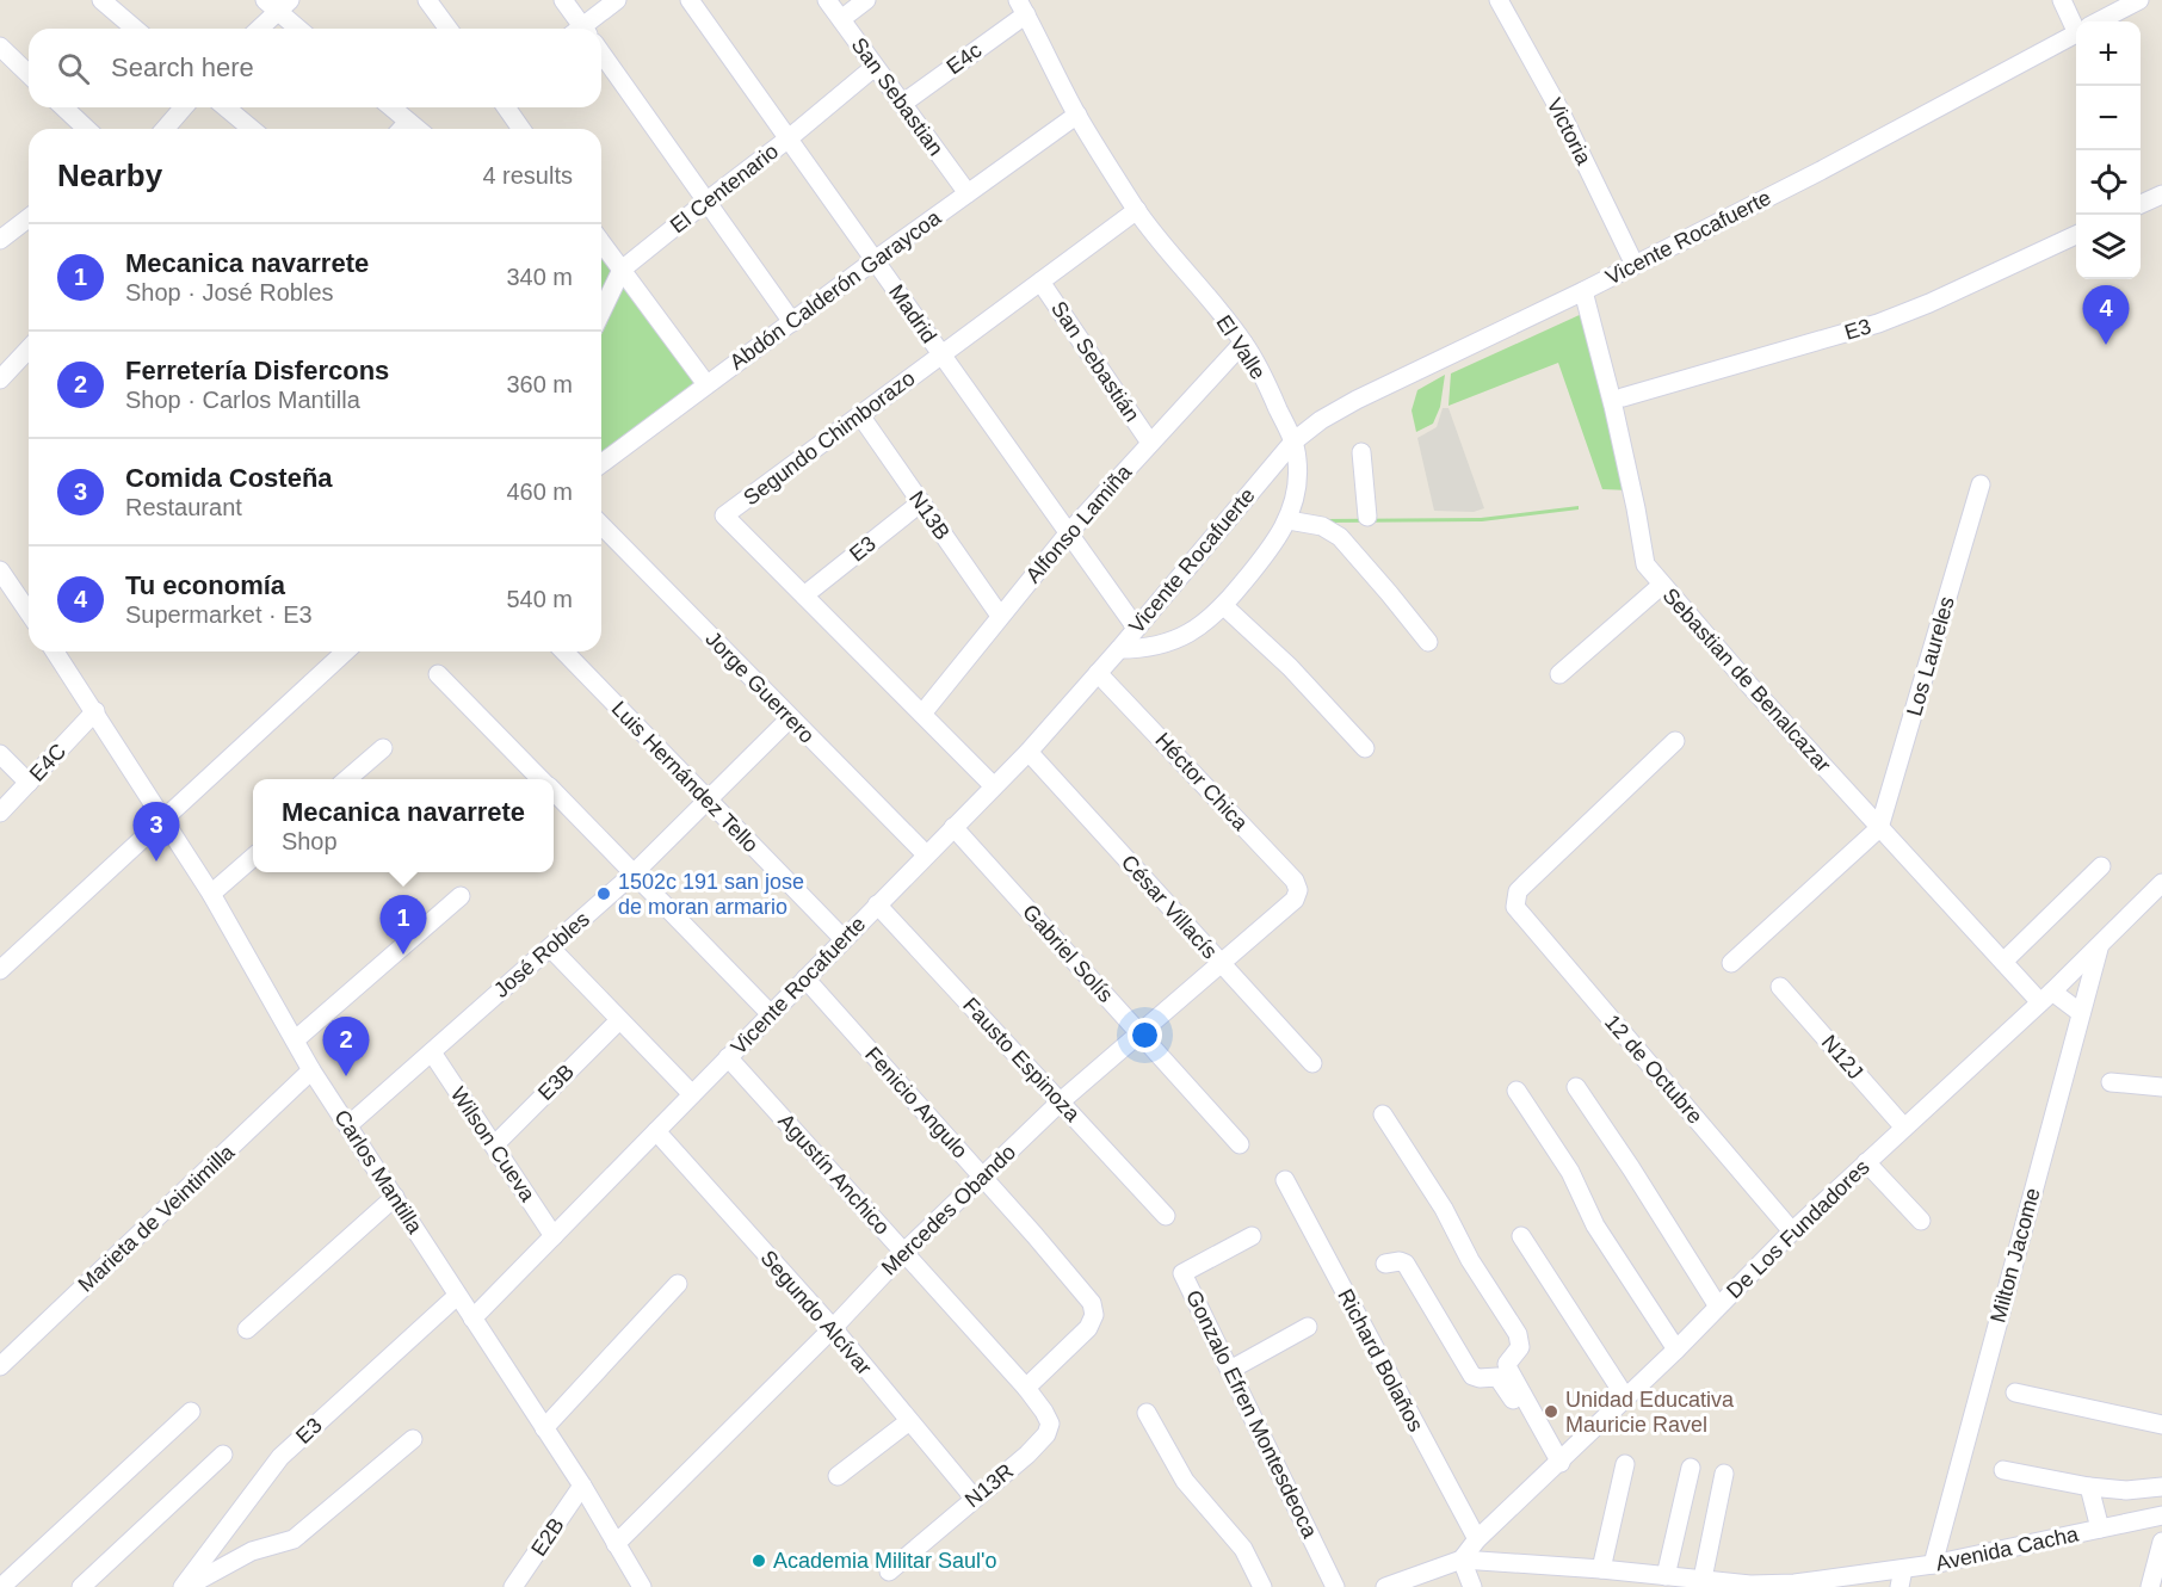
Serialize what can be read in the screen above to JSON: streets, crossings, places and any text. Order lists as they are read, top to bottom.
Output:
{
  "streets": {
    "street": [
      "E4c",
      "San Sebastian",
      "Victoria",
      "El Centenario",
      "Vicente Rocafuerte",
      "Abdón Calderón Garaycoa",
      "Madrid",
      "E3",
      "El Valle",
      "San Sebastián",
      "Segundo Chimborazo",
      "N13B",
      "Alfonso Lamiña",
      "Los Laureles",
      "Sebastian de Benalcazar",
      "Jorge Guerrero",
      "E4C",
      "Luis Hernández Tello",
      "Héctor Chica",
      "César Villacís",
      "Gabriel Solís",
      "José Robles",
      "N12J",
      "Fausto Espinoza",
      "12 de Octubre",
      "E3B",
      "Fenicio Angulo",
      "Wilson Cueva",
      "Carlos Mantilla",
      "Agustín Anchico",
      "Mercedes Obando",
      "Marieta de Veintimilla",
      "De Los Fundadores",
      "Milton Jacome",
      "Segundo Alcívar",
      "Richard Bolaños",
      "Gonzalo Efren Montesdeoca",
      "N13R",
      "E2B",
      "Avenida Cacha"
    ]
  },
  "crossings": [
    ["E4c", "San Sebastian"],
    ["E4c", "El Valle"],
    ["San Sebastian", "El Centenario"],
    ["San Sebastian", "Abdón Calderón Garaycoa"],
    ["Victoria", "Vicente Rocafuerte"],
    ["El Centenario", "Madrid"],
    ["Vicente Rocafuerte", "Madrid"],
    ["Vicente Rocafuerte", "El Valle"],
    ["Vicente Rocafuerte", "Segundo Chimborazo"],
    ["Vicente Rocafuerte", "Sebastian de Benalcazar"],
    ["Vicente Rocafuerte", "Jorge Guerrero"],
    ["Vicente Rocafuerte", "Luis Hernández Tello"],
    ["Vicente Rocafuerte", "Héctor Chica"],
    ["Vicente Rocafuerte", "César Villacís"],
    ["Vicente Rocafuerte", "Gabriel Solís"],
    ["Vicente Rocafuerte", "Fausto Espinoza"],
    ["Vicente Rocafuerte", "Fenicio Angulo"],
    ["Vicente Rocafuerte", "Wilson Cueva"],
    ["Vicente Rocafuerte", "Carlos Mantilla"],
    ["Vicente Rocafuerte", "Agustín Anchico"],
    ["Vicente Rocafuerte", "Segundo Alcívar"],
    ["Abdón Calderón Garaycoa", "Madrid"],
    ["Abdón Calderón Garaycoa", "El Valle"],
    ["Madrid", "Segundo Chimborazo"],
    ["Madrid", "Alfonso Lamiña"],
    ["E3", "Segundo Chimborazo"],
    ["E3", "N13B"],
    ["E3", "Carlos Mantilla"],
    ["El Valle", "Segundo Chimborazo"],
    ["El Valle", "Alfonso Lamiña"],
    ["San Sebastián", "Segundo Chimborazo"],
    ["San Sebastián", "Alfonso Lamiña"],
    ["Segundo Chimborazo", "N13B"],
    ["Segundo Chimborazo", "Alfonso Lamiña"],
    ["N13B", "Alfonso Lamiña"],
    ["Los Laureles", "Sebastian de Benalcazar"],
    ["Sebastian de Benalcazar", "De Los Fundadores"],
    ["Sebastian de Benalcazar", "Milton Jacome"],
    ["Jorge Guerrero", "José Robles"],
    ["E4C", "Carlos Mantilla"],
    ["Luis Hernández Tello", "José Robles"],
    ["Héctor Chica", "Mercedes Obando"],
    ["César Villacís", "Mercedes Obando"],
    ["Gabriel Solís", "Mercedes Obando"],
    ["José Robles", "Wilson Cueva"],
    ["José Robles", "Carlos Mantilla"],
    ["N12J", "De Los Fundadores"],
    ["Fausto Espinoza", "Mercedes Obando"],
    ["12 de Octubre", "De Los Fundadores"],
    ["E3B", "Wilson Cueva"],
    ["Fenicio Angulo", "Agustín Anchico"],
    ["Fenicio Angulo", "Mercedes Obando"],
    ["Fenicio Angulo", "N13R"],
    ["Carlos Mantilla", "Mercedes Obando"],
    ["Carlos Mantilla", "Marieta de Veintimilla"],
    ["Carlos Mantilla", "E2B"],
    ["Agustín Anchico", "Mercedes Obando"],
    ["Agustín Anchico", "N13R"],
    ["Mercedes Obando", "Segundo Alcívar"],
    ["De Los Fundadores", "Milton Jacome"],
    ["De Los Fundadores", "Richard Bolaños"],
    ["De Los Fundadores", "Avenida Cacha"],
    ["Milton Jacome", "Avenida Cacha"],
    ["Segundo Alcívar", "N13R"]
  ],
  "places": ["1502c 191 san jose de moran armario", "Unidad Educativa Mauricie Ravel", "Academia Militar Saul'o"],
  "page": {
    "map_buttons": ["+", "−"],
    "search": "Search here",
    "heading": ["Nearby", "4 results"],
    "list": [
      {
        "mark": "1",
        "name": "Mecanica navarrete",
        "note": "Shop · José Robles",
        "value": "340 m"
      },
      {
        "mark": "2",
        "name": "Ferretería Disfercons",
        "note": "Shop · Carlos Mantilla",
        "value": "360 m"
      },
      {
        "mark": "3",
        "name": "Comida Costeña",
        "note": "Restaurant",
        "value": "460 m"
      },
      {
        "mark": "4",
        "name": "Tu economía",
        "note": "Supermarket · E3",
        "value": "540 m"
      }
    ],
    "pins": [
      "4",
      "3",
      "1",
      "2"
    ],
    "popup": ["Mecanica navarrete", "Shop"]
  }
}
